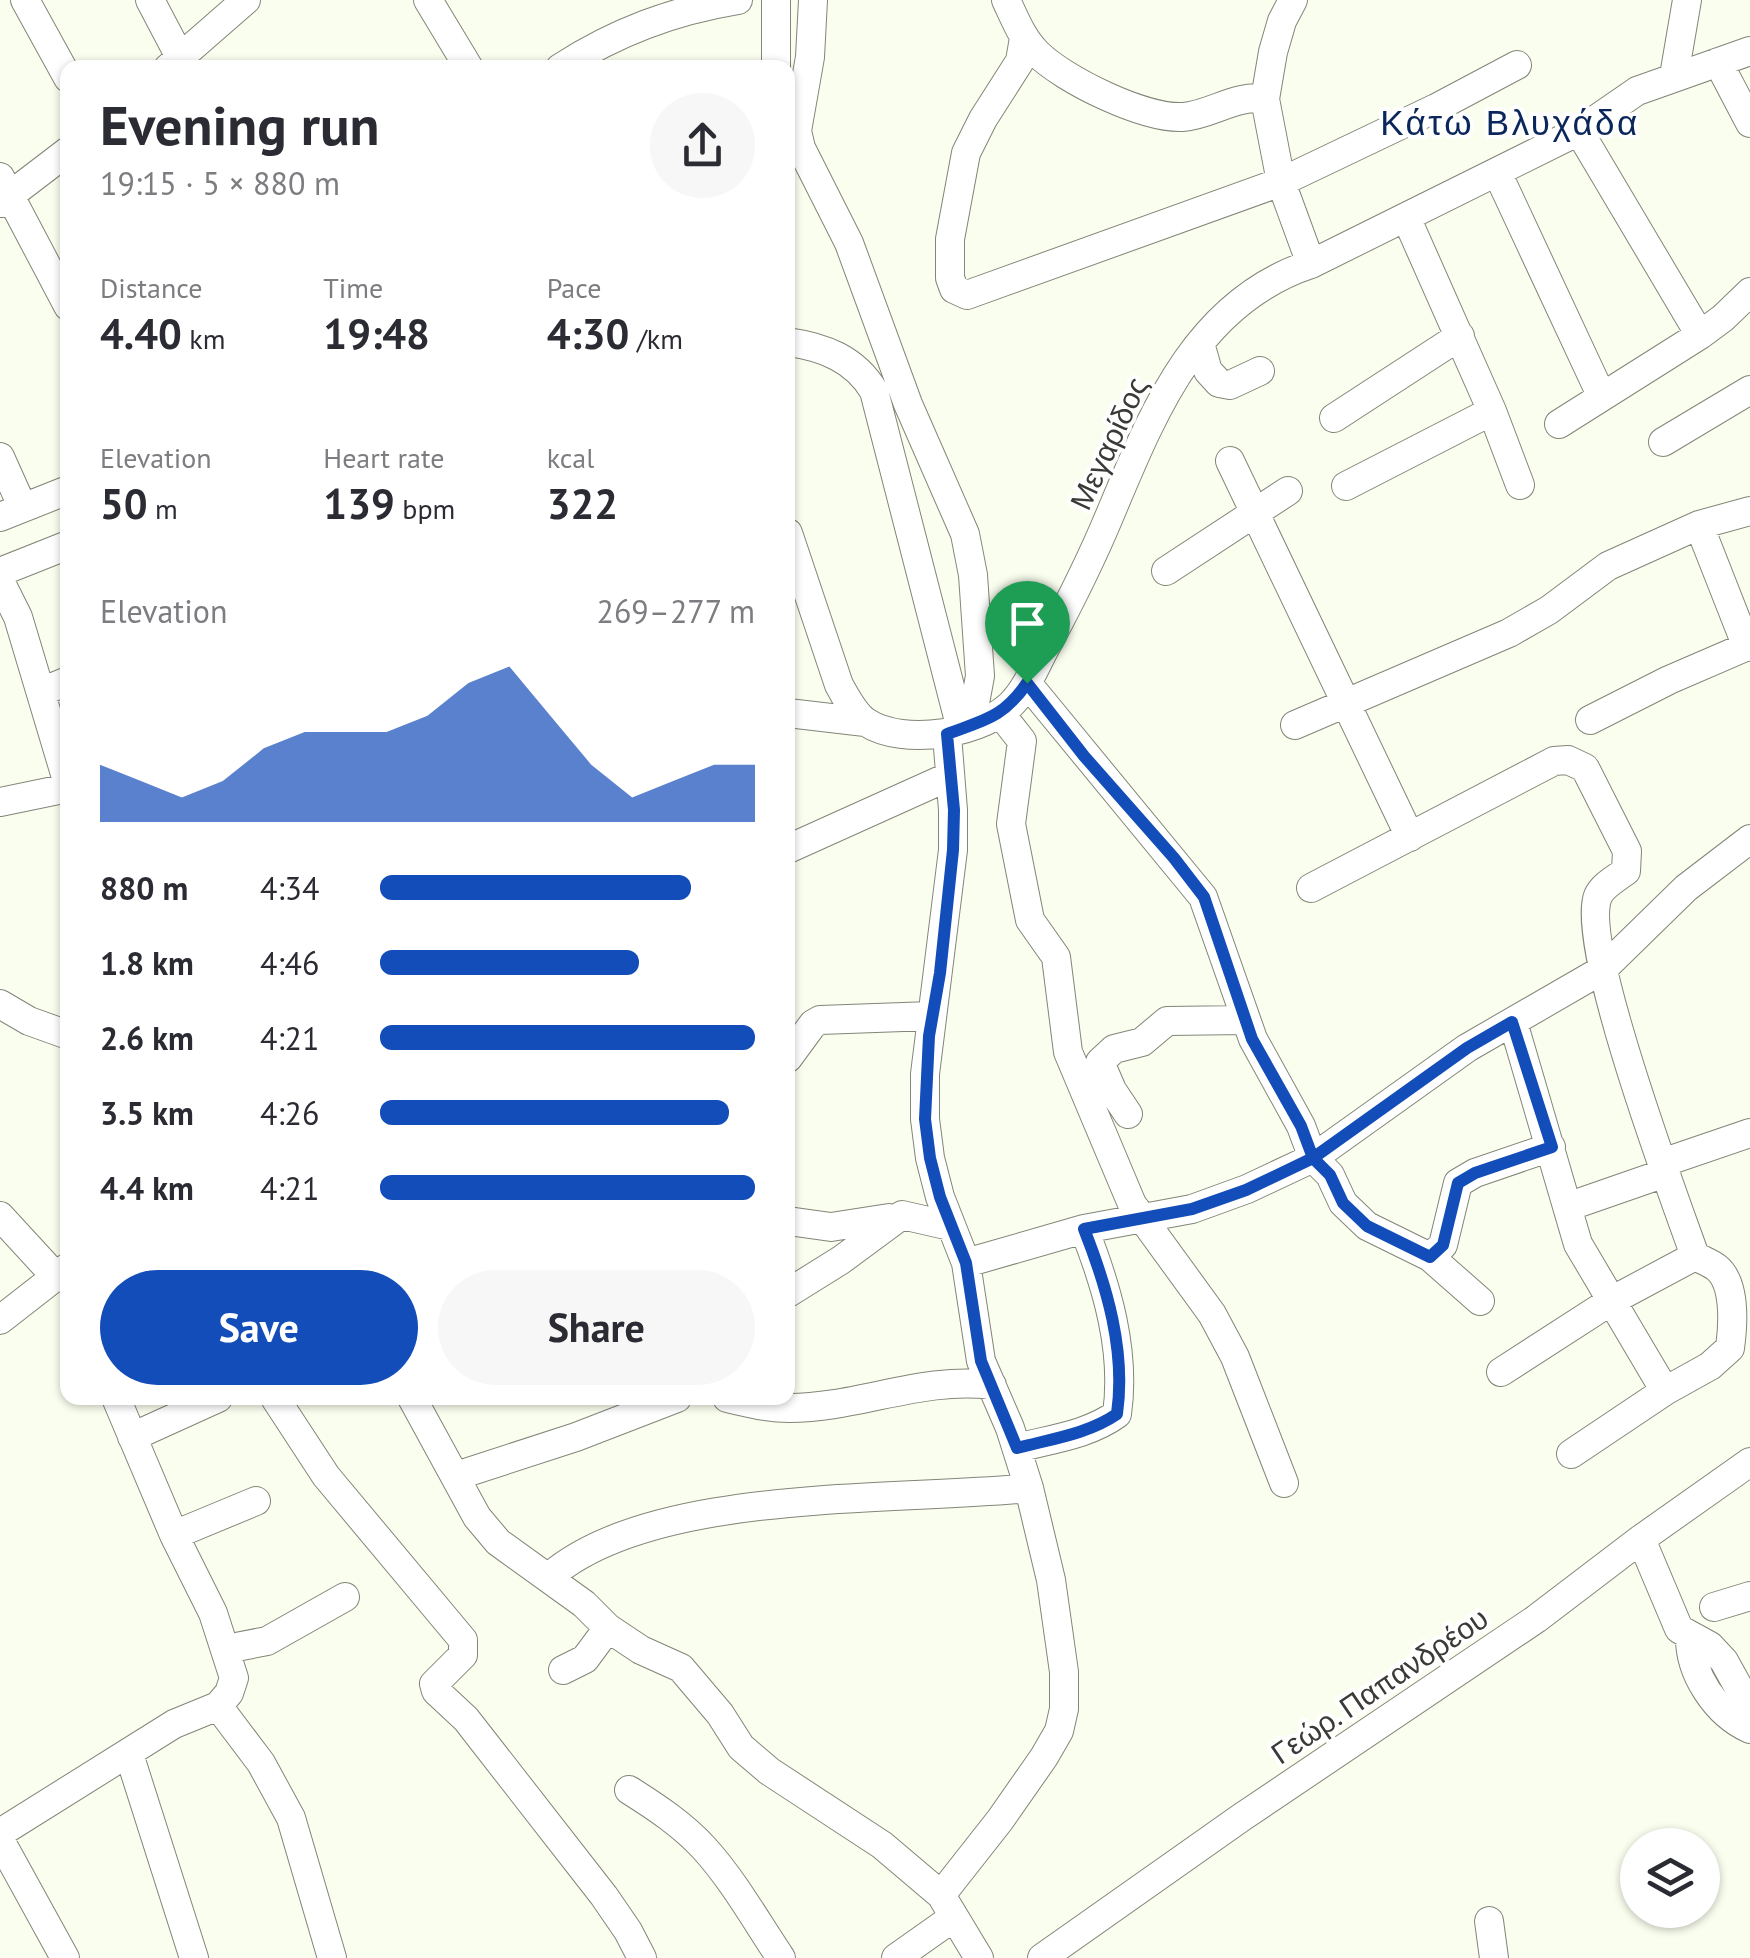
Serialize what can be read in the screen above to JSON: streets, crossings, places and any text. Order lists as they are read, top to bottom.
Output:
{
  "streets": {
    "street": ["Μεγαρίδος", "Γεώρ. Παπανδρέου"]
  },
  "districts": ["Κάτω Βλυχάδα"],
  "page": {
    "heading": ["Evening run", "19:15 · 5 × 880 m"],
    "stats": [
      ["Distance", "4.40 km"],
      ["Time", "19:48"],
      ["Pace", "4:30 /km"],
      ["Elevation", "50 m"],
      ["Heart rate", "139 bpm"],
      ["kcal", "322"]
    ],
    "chart": ["Elevation", "269–277 m"],
    "list": [
      {
        "name": "880 m",
        "note": "4:34"
      },
      {
        "name": "1.8 km",
        "note": "4:46"
      },
      {
        "name": "2.6 km",
        "note": "4:21"
      },
      {
        "name": "3.5 km",
        "note": "4:26"
      },
      {
        "name": "4.4 km",
        "note": "4:21"
      }
    ],
    "buttons": ["Save", "Share"]
  }
}
